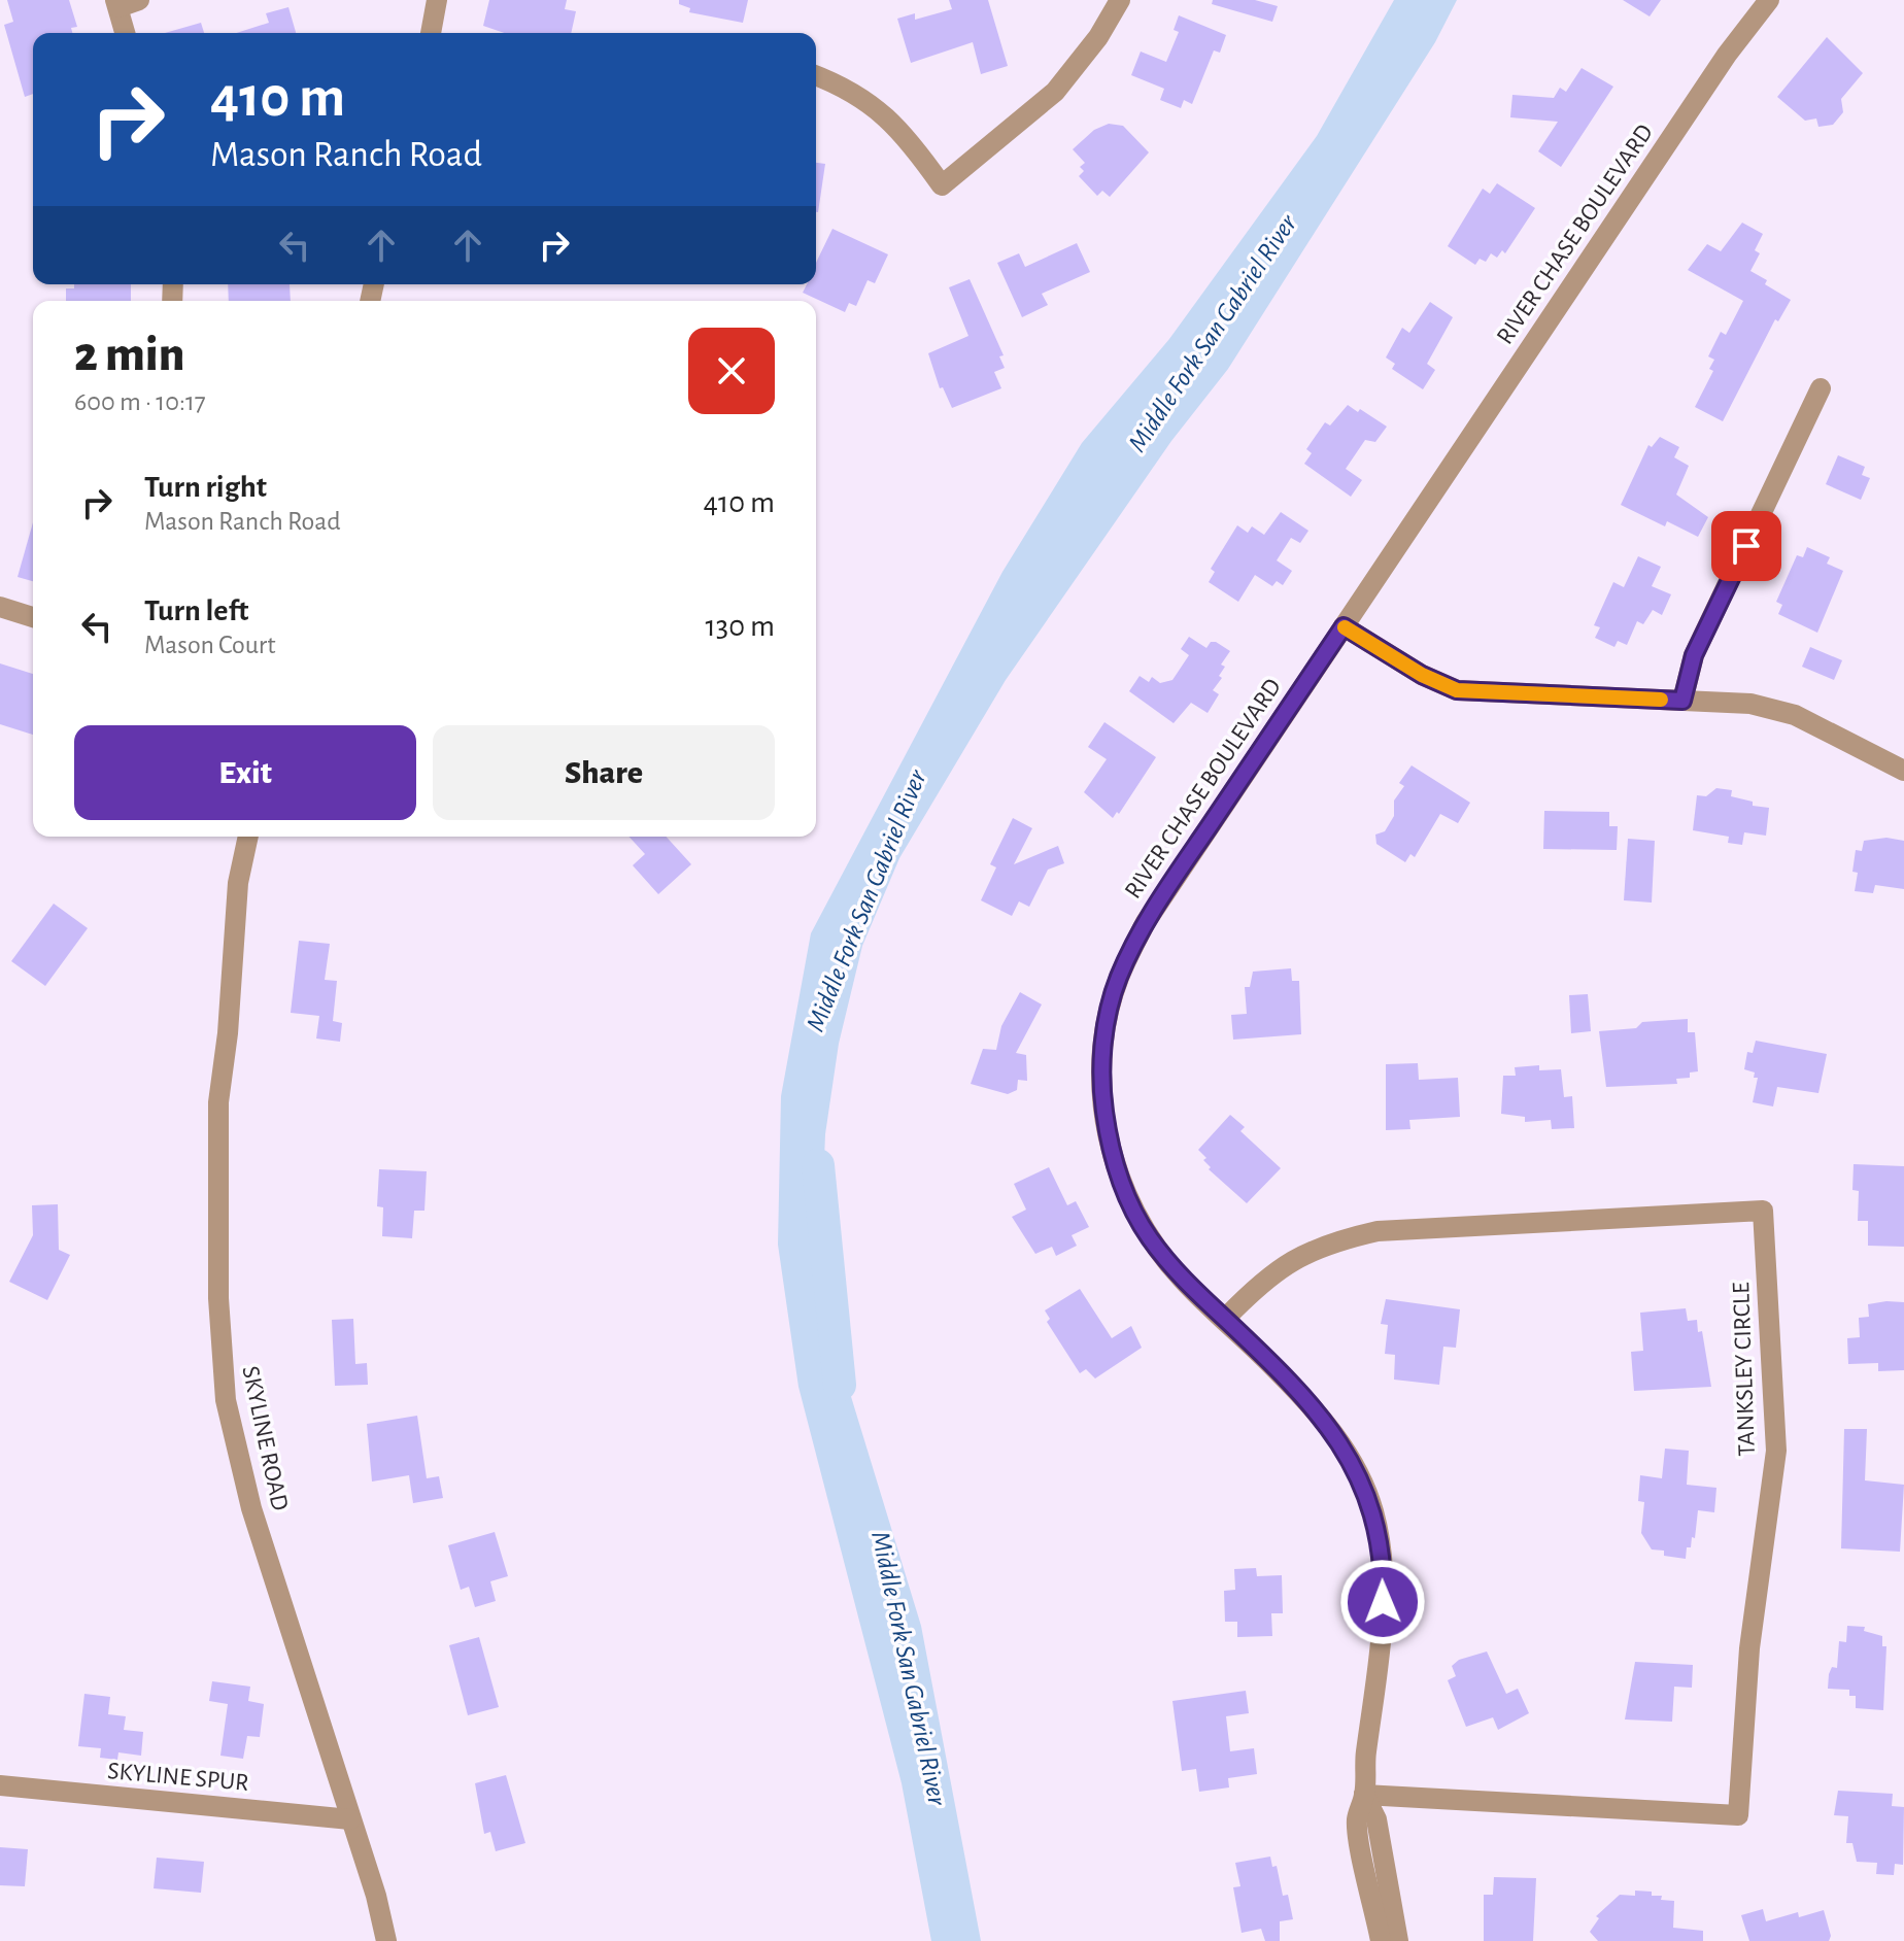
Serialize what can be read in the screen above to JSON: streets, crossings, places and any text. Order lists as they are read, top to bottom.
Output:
{
  "streets": {
    "street": [
      "RIVER CHASE BOULEVARD",
      "TANKSLEY CIRCLE",
      "SKYLINE ROAD",
      "SKYLINE SPUR"
    ]
  },
  "crossings": [
    ["RIVER CHASE BOULEVARD", "TANKSLEY CIRCLE"],
    ["SKYLINE ROAD", "SKYLINE SPUR"]
  ],
  "water": ["Middle Fork San Gabriel River"],
  "page": {
    "turn": ["410 m", "Mason Ranch Road"],
    "heading": ["2 min", "600 m · 10:17"],
    "list": [
      {
        "name": "Turn right",
        "note": "Mason Ranch Road",
        "value": "410 m"
      },
      {
        "name": "Turn left",
        "note": "Mason Court",
        "value": "130 m"
      }
    ],
    "buttons": ["Exit", "Share"]
  }
}
